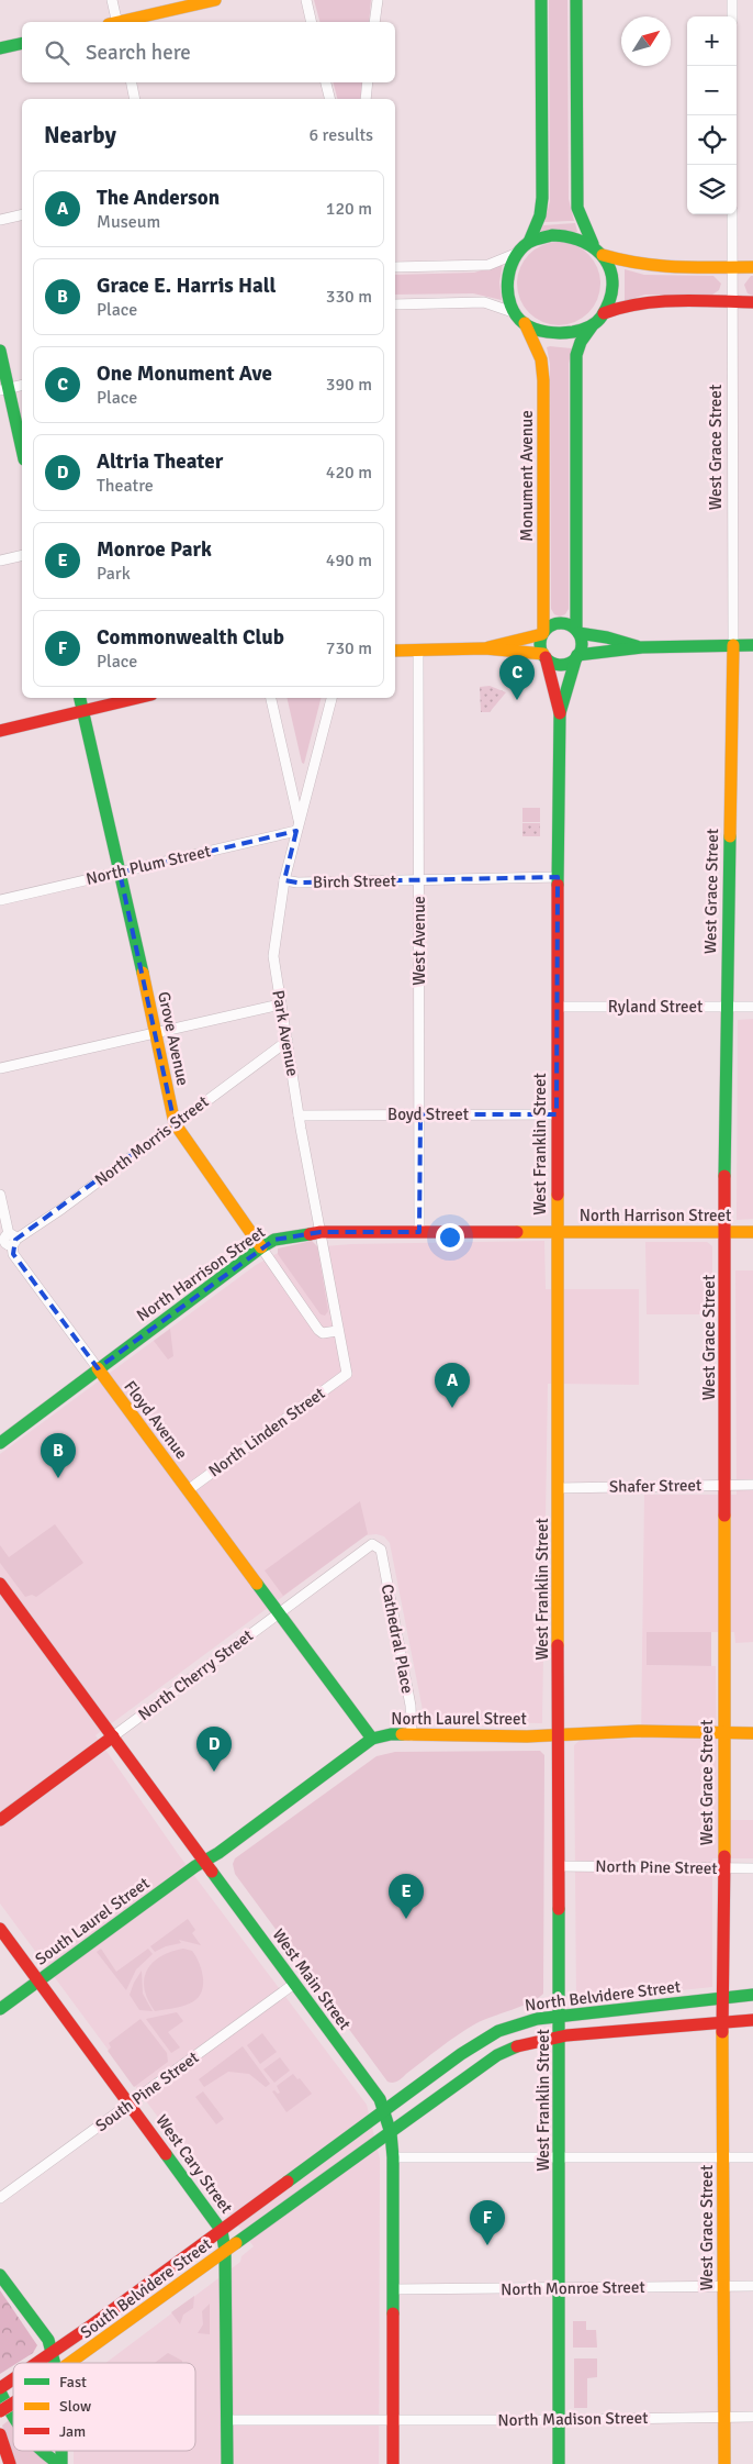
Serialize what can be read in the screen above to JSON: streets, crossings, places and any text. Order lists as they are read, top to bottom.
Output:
{
  "streets": {
    "main road": [
      "West Grace Street",
      "Monument Avenue",
      "Grove Avenue",
      "West Franklin Street",
      "North Harrison Street",
      "Floyd Avenue",
      "North Laurel Street",
      "South Laurel Street",
      "West Main Street",
      "North Belvidere Street",
      "West Cary Street",
      "South Belvidere Street"
    ],
    "street": [
      "North Plum Street",
      "Birch Street",
      "West Avenue",
      "Ryland Street",
      "Park Avenue",
      "Boyd Street",
      "North Morris Street",
      "North Linden Street",
      "Shafer Street",
      "Cathedral Place",
      "North Cherry Street",
      "North Pine Street",
      "South Pine Street",
      "North Monroe Street",
      "North Madison Street"
    ]
  },
  "crossings": [
    ["West Grace Street", "Ryland Street"],
    ["West Grace Street", "North Harrison Street"],
    ["West Grace Street", "Shafer Street"],
    ["West Grace Street", "North Laurel Street"],
    ["West Grace Street", "North Pine Street"],
    ["West Grace Street", "North Belvidere Street"],
    ["West Grace Street", "North Monroe Street"],
    ["West Grace Street", "North Madison Street"],
    ["Monument Avenue", "West Franklin Street"],
    ["North Plum Street", "Park Avenue"],
    ["North Plum Street", "Grove Avenue"],
    ["Birch Street", "West Avenue"],
    ["Birch Street", "Park Avenue"],
    ["Birch Street", "West Franklin Street"],
    ["West Avenue", "Boyd Street"],
    ["West Avenue", "North Harrison Street"],
    ["Ryland Street", "West Franklin Street"],
    ["Park Avenue", "Grove Avenue"],
    ["Park Avenue", "Boyd Street"],
    ["Park Avenue", "North Morris Street"],
    ["Park Avenue", "North Harrison Street"],
    ["Park Avenue", "North Linden Street"],
    ["Grove Avenue", "North Morris Street"],
    ["Grove Avenue", "North Harrison Street"],
    ["Boyd Street", "West Franklin Street"],
    ["North Morris Street", "Floyd Avenue"],
    ["West Franklin Street", "North Harrison Street"],
    ["West Franklin Street", "Shafer Street"],
    ["West Franklin Street", "North Laurel Street"],
    ["West Franklin Street", "North Pine Street"],
    ["West Franklin Street", "North Belvidere Street"],
    ["West Franklin Street", "North Monroe Street"],
    ["West Franklin Street", "North Madison Street"],
    ["North Harrison Street", "Floyd Avenue"],
    ["Floyd Avenue", "North Linden Street"],
    ["Floyd Avenue", "North Cherry Street"],
    ["Floyd Avenue", "North Laurel Street"],
    ["Cathedral Place", "North Cherry Street"],
    ["Cathedral Place", "North Laurel Street"],
    ["North Cherry Street", "West Main Street"],
    ["North Laurel Street", "South Laurel Street"],
    ["North Laurel Street", "West Main Street"],
    ["South Laurel Street", "West Main Street"],
    ["South Laurel Street", "West Cary Street"],
    ["West Main Street", "North Belvidere Street"],
    ["West Main Street", "South Pine Street"],
    ["West Main Street", "South Belvidere Street"],
    ["West Main Street", "North Monroe Street"],
    ["West Main Street", "North Madison Street"],
    ["North Belvidere Street", "South Belvidere Street"],
    ["South Pine Street", "West Cary Street"],
    ["West Cary Street", "South Belvidere Street"],
    ["West Cary Street", "North Madison Street"]
  ],
  "legend": ["Fast", "Slow", "Jam"],
  "north": "top right",
  "page": {
    "map_buttons": ["+", "−"],
    "search": "Search here",
    "heading": ["Nearby", "6 results"],
    "list": [
      {
        "mark": "A",
        "name": "The Anderson",
        "note": "Museum",
        "value": "120 m"
      },
      {
        "mark": "B",
        "name": "Grace E. Harris Hall",
        "note": "Place",
        "value": "330 m"
      },
      {
        "mark": "C",
        "name": "One Monument Ave",
        "note": "Place",
        "value": "390 m"
      },
      {
        "mark": "D",
        "name": "Altria Theater",
        "note": "Theatre",
        "value": "420 m"
      },
      {
        "mark": "E",
        "name": "Monroe Park",
        "note": "Park",
        "value": "490 m"
      },
      {
        "mark": "F",
        "name": "Commonwealth Club",
        "note": "Place",
        "value": "730 m"
      }
    ],
    "pins": [
      "C",
      "A",
      "B",
      "D",
      "E",
      "F"
    ]
  }
}
